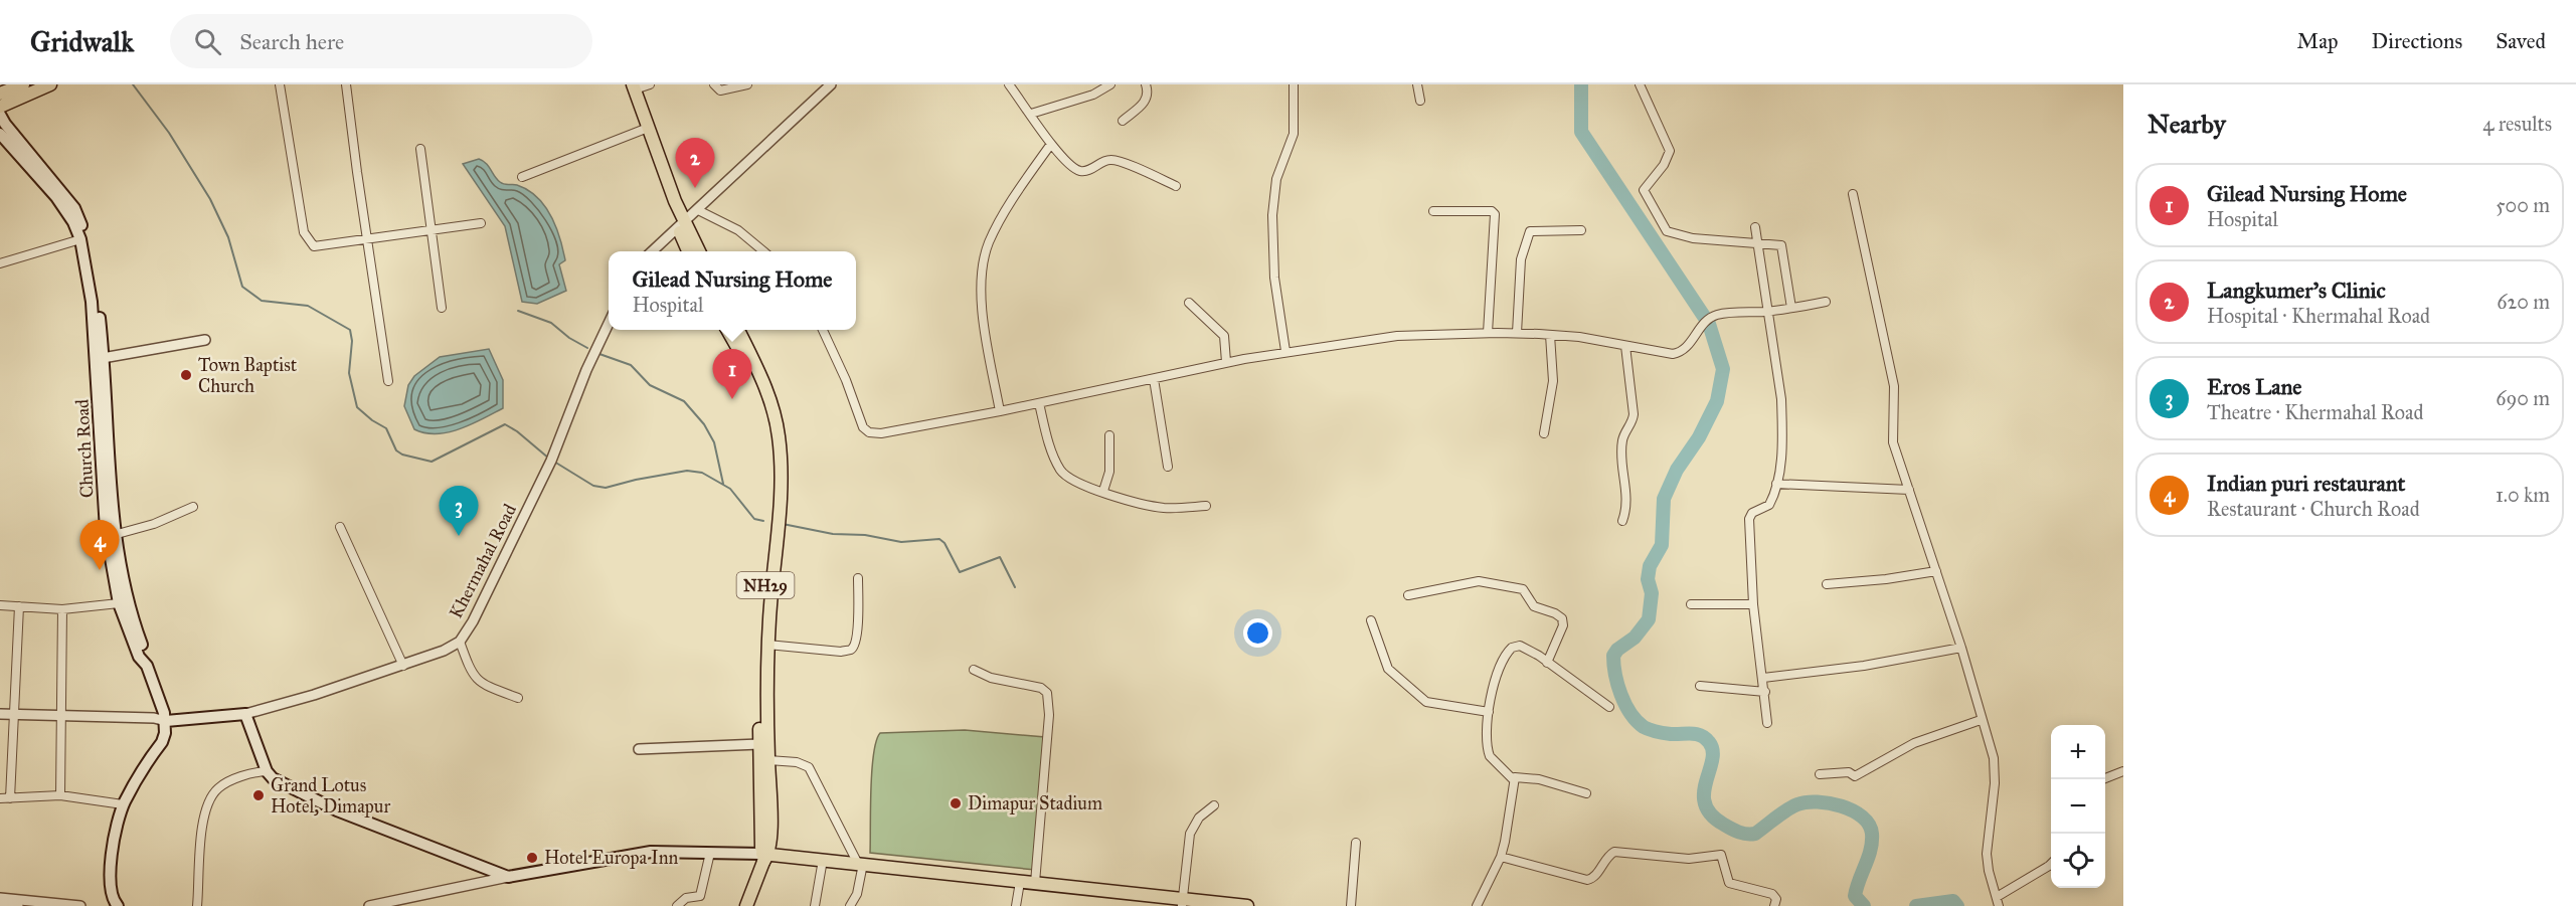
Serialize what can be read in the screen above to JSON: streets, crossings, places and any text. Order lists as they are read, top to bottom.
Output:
{
  "streets": {
    "main road": ["Church Road", "Khermahal Road", "NH29"]
  },
  "crossings": [
    ["Church Road", "Khermahal Road"]
  ],
  "places": [
    "Town Baptist Church",
    "Grand Lotus Hotel, Dimapur",
    "Dimapur Stadium",
    "Hotel Europa Inn"
  ],
  "page": {
    "header": "Gridwalk",
    "search": "Search here",
    "nav": ["Map", "Directions", "Saved"],
    "heading": ["Nearby", "4 results"],
    "pins": [
      "2",
      "1",
      "3",
      "4"
    ],
    "list": [
      {
        "mark": "1",
        "name": "Gilead Nursing Home",
        "note": "Hospital",
        "value": "500 m"
      },
      {
        "mark": "2",
        "name": "Langkumer's Clinic",
        "note": "Hospital · Khermahal Road",
        "value": "620 m"
      },
      {
        "mark": "3",
        "name": "Eros Lane",
        "note": "Theatre · Khermahal Road",
        "value": "690 m"
      },
      {
        "mark": "4",
        "name": "Indian puri restaurant",
        "note": "Restaurant · Church Road",
        "value": "1.0 km"
      }
    ],
    "popup": ["Gilead Nursing Home", "Hospital"],
    "map_buttons": ["+", "−"]
  }
}
